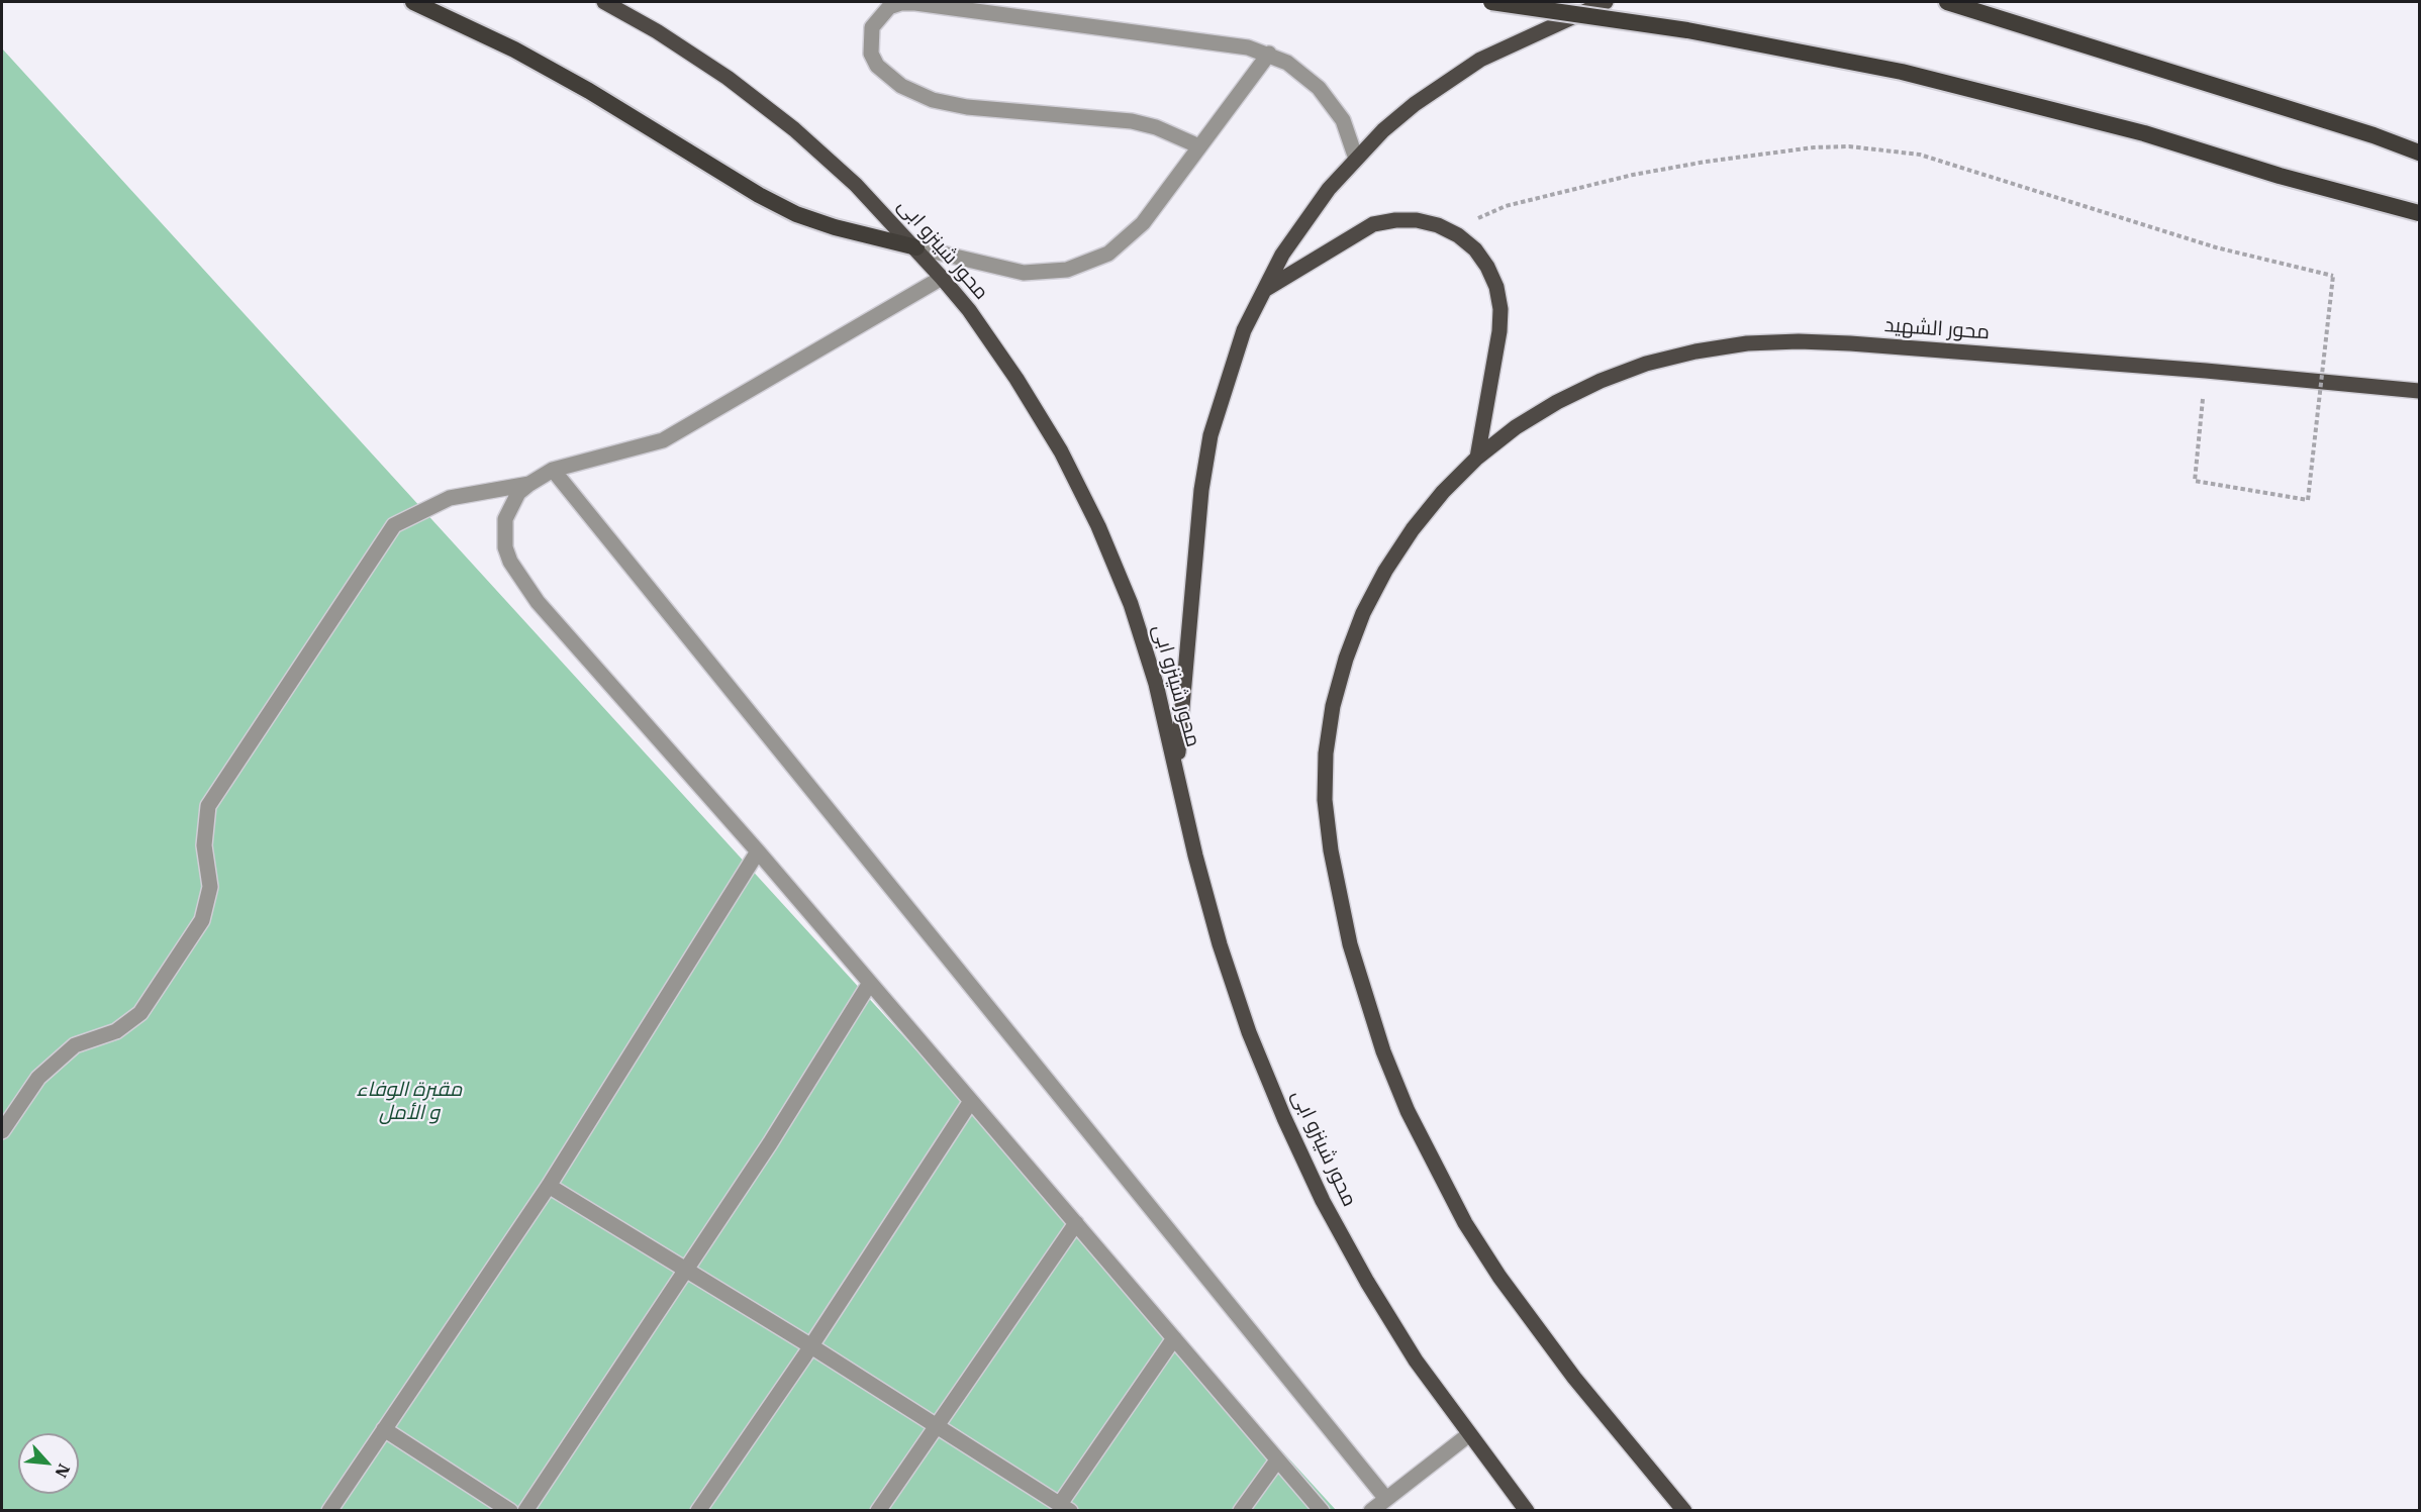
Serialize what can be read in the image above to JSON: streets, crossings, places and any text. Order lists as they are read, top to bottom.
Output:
{
  "streets": {
    "main road": ["محور شينزو ابى", "محور الشهيد"]
  },
  "parks": ["مقبرة الوفاء و الأمل"],
  "north": "bottom right"
}
